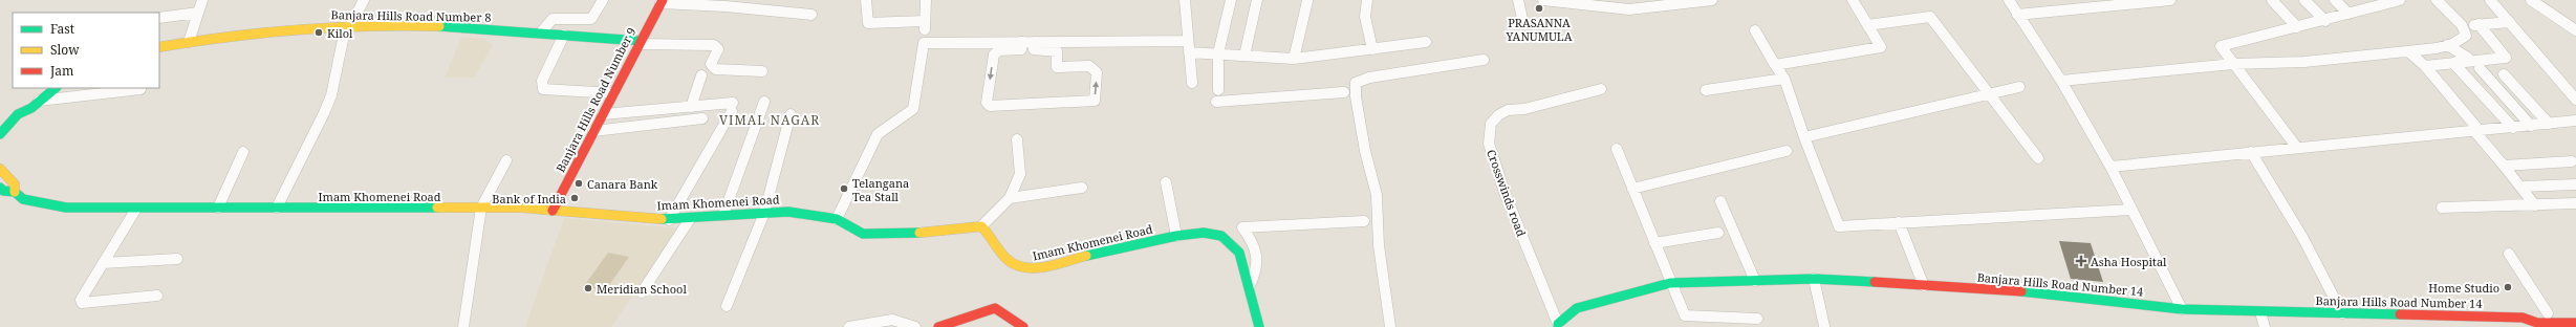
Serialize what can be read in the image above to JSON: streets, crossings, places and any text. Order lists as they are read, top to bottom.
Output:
{
  "streets": {
    "street": [
      "Banjara Hills Road Number 8",
      "Banjara Hills Road Number 9",
      "Crosswinds road",
      "Imam Khomenei Road",
      "Banjara Hills Road Number 14"
    ]
  },
  "crossings": [
    ["Banjara Hills Road Number 8", "Banjara Hills Road Number 9"],
    ["Banjara Hills Road Number 9", "Imam Khomenei Road"],
    ["Crosswinds road", "Banjara Hills Road Number 14"]
  ],
  "districts": ["VIMAL NAGAR"],
  "places": {
    "other": [
      "PRASANNA YANUMULA",
      "Kilol",
      "Canara Bank",
      "Telangana Tea Stall",
      "Bank of India",
      "Home Studio",
      "Meridian School"
    ],
    "health": ["Asha Hospital"]
  },
  "legend": ["Fast", "Slow", "Jam"]
}
